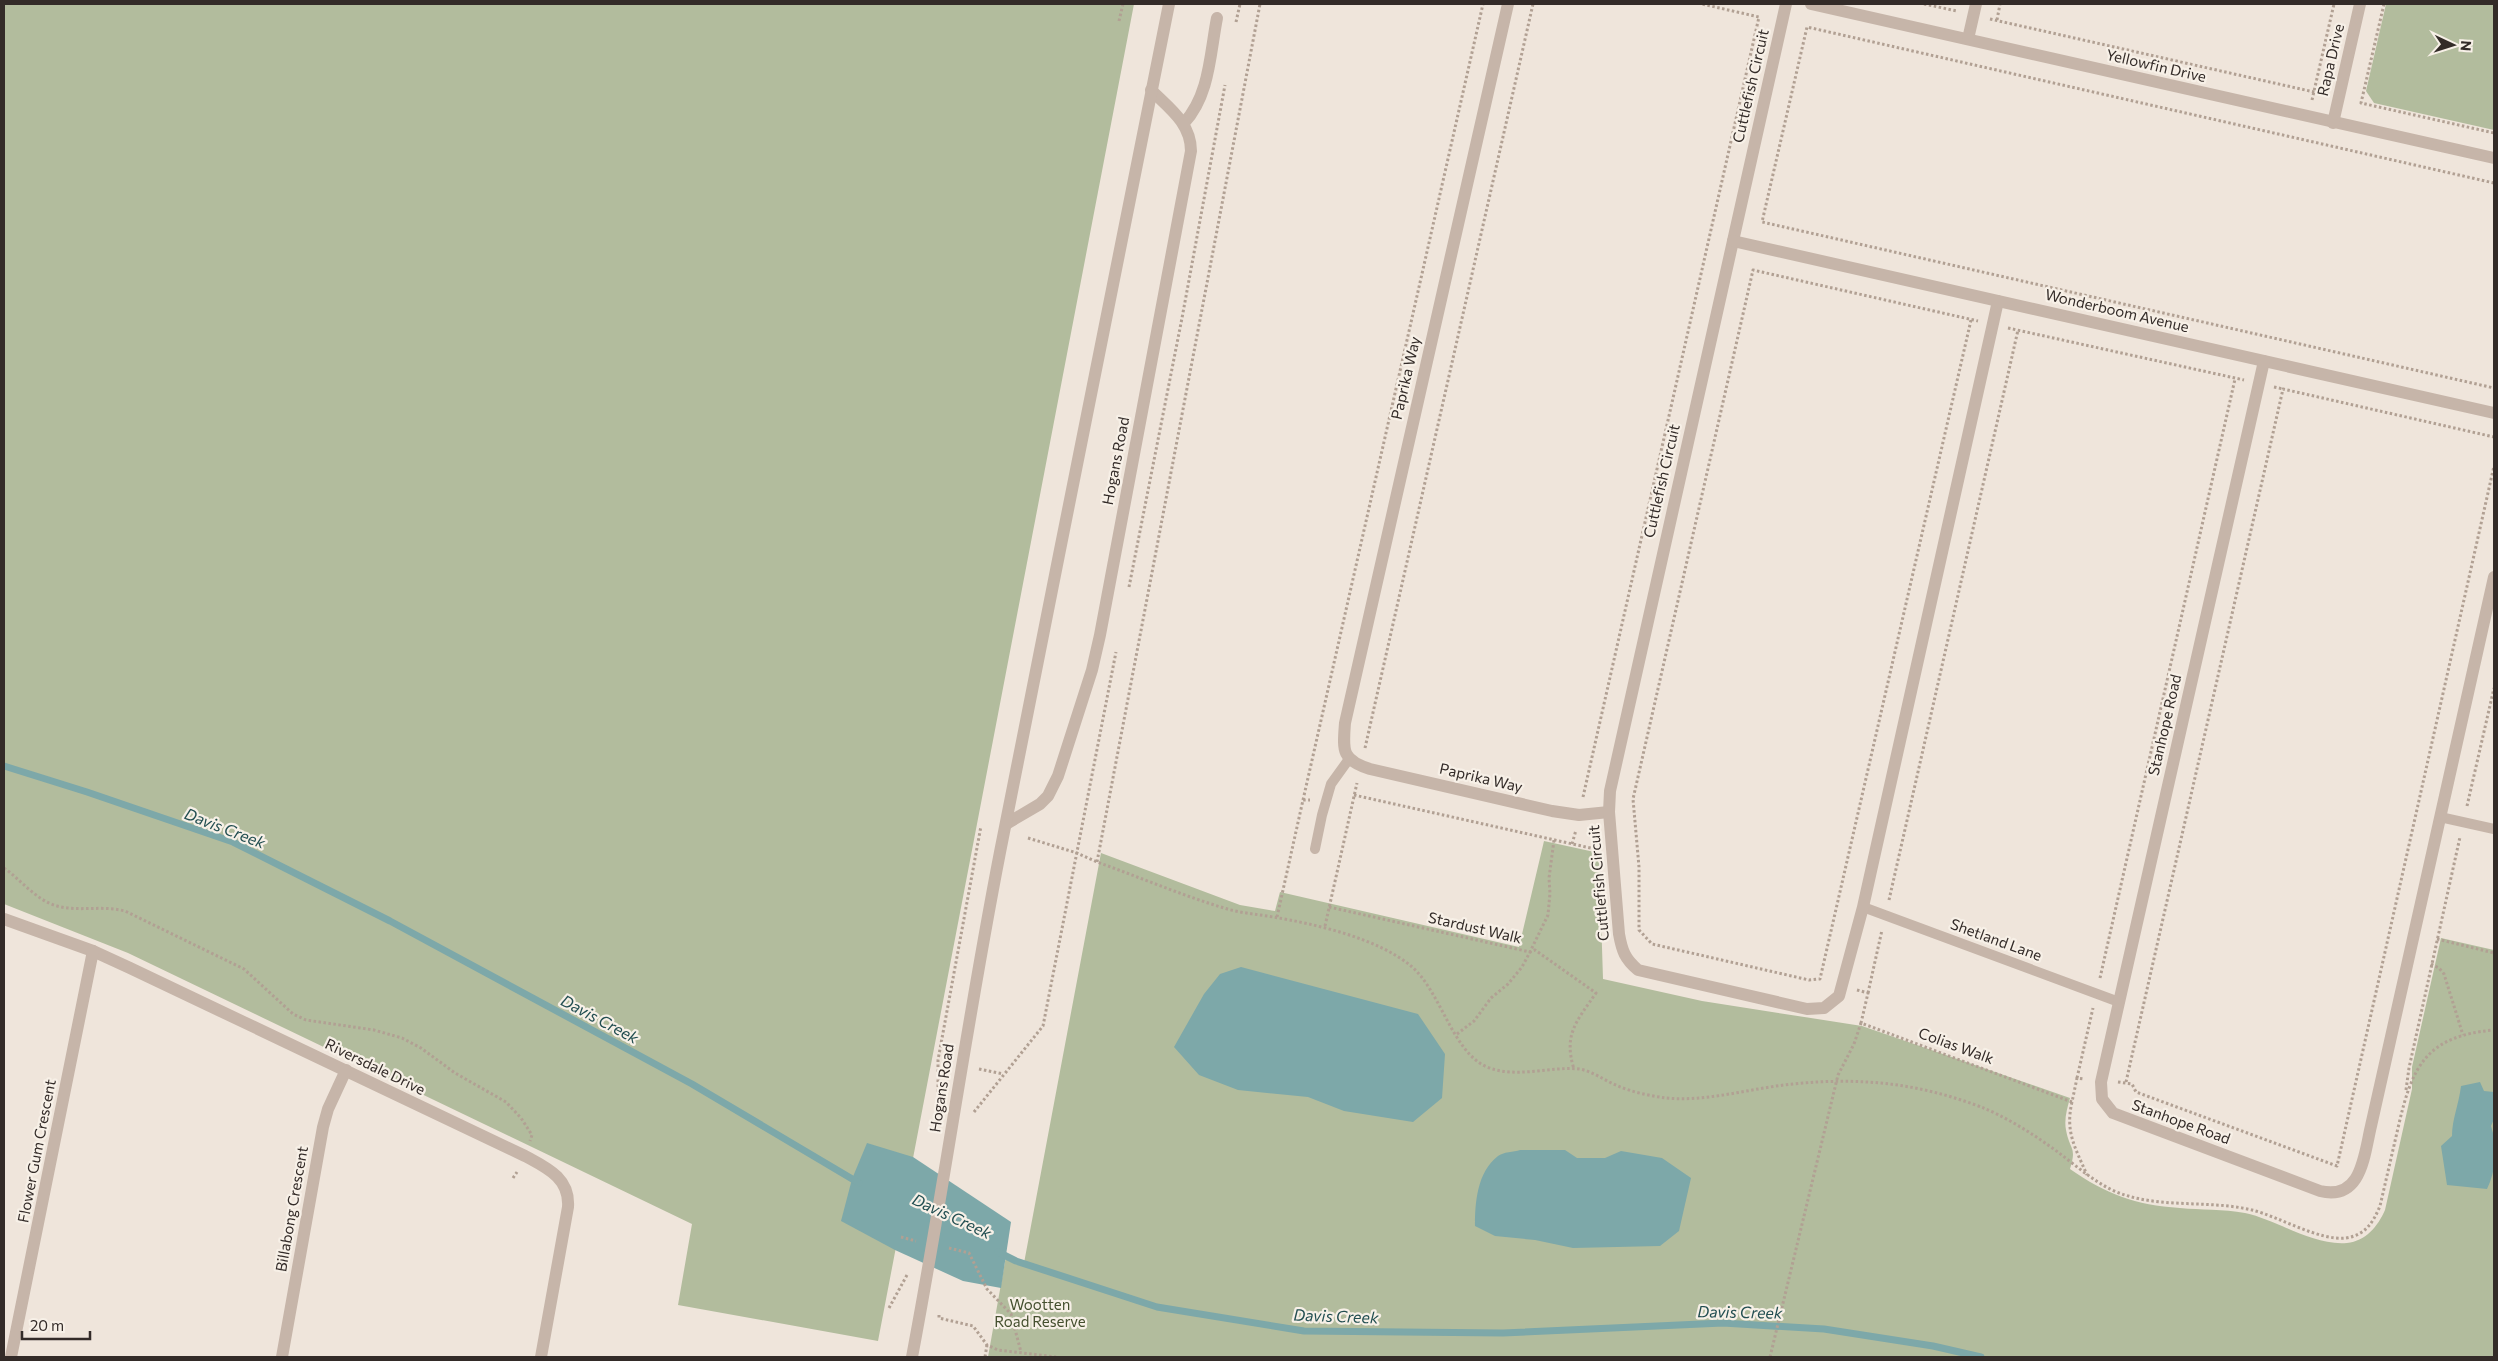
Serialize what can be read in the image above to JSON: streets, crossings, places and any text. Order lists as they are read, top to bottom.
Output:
{
  "streets": {
    "street": [
      "Rapa Drive",
      "Yellowfin Drive",
      "Cuttlefish Circuit",
      "Wonderboom Avenue",
      "Paprika Way",
      "Hogans Road",
      "Stanhope Road",
      "Riversdale Drive",
      "Flower Gum Crescent",
      "Billabong Crescent"
    ],
    "lane": ["Shetland Lane"],
    "path": ["Stardust Walk", "Colias Walk"]
  },
  "crossings": [
    ["Rapa Drive", "Yellowfin Drive"],
    ["Cuttlefish Circuit", "Wonderboom Avenue"],
    ["Cuttlefish Circuit", "Paprika Way"],
    ["Cuttlefish Circuit", "Shetland Lane"],
    ["Wonderboom Avenue", "Stanhope Road"],
    ["Stanhope Road", "Shetland Lane"],
    ["Riversdale Drive", "Flower Gum Crescent"],
    ["Riversdale Drive", "Billabong Crescent"]
  ],
  "water": ["Davis Creek"],
  "parks": ["Wootten Road Reserve"],
  "scale_bar": "20 m",
  "north": "right"
}
